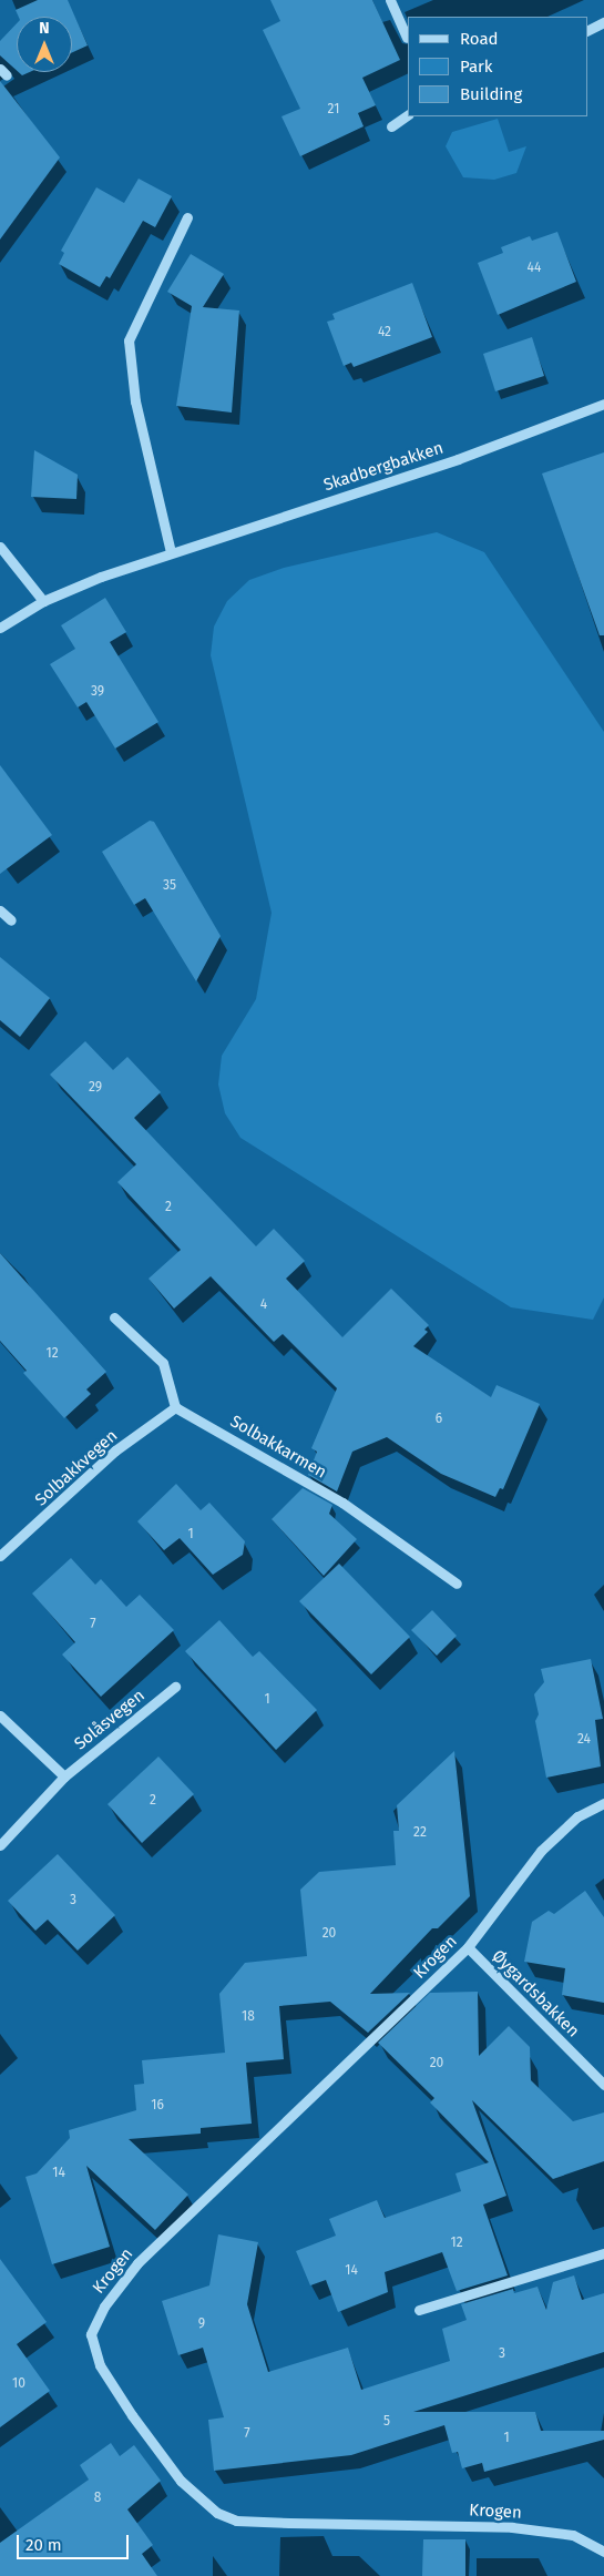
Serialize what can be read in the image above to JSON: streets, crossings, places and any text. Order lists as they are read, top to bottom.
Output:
{
  "streets": {
    "street": [
      "Skadbergbakken",
      "Solbakkarmen",
      "Solbakkvegen",
      "Solåsvegen",
      "Krogen",
      "Øygardsbakken"
    ]
  },
  "crossings": [
    ["Solbakkarmen", "Solbakkvegen"],
    ["Krogen", "Øygardsbakken"]
  ],
  "house_numbers": [
    "21",
    "44",
    "42",
    "39",
    "35",
    "29",
    "2",
    "4",
    "12",
    "6",
    "1",
    "7",
    "1",
    "24",
    "2",
    "22",
    "3",
    "20",
    "18",
    "20",
    "16",
    "14",
    "12",
    "14",
    "9",
    "3",
    "10",
    "5",
    "7",
    "1",
    "8"
  ],
  "legend": ["Road", "Park", "Building"],
  "scale_bar": "20 m",
  "north": "top"
}
